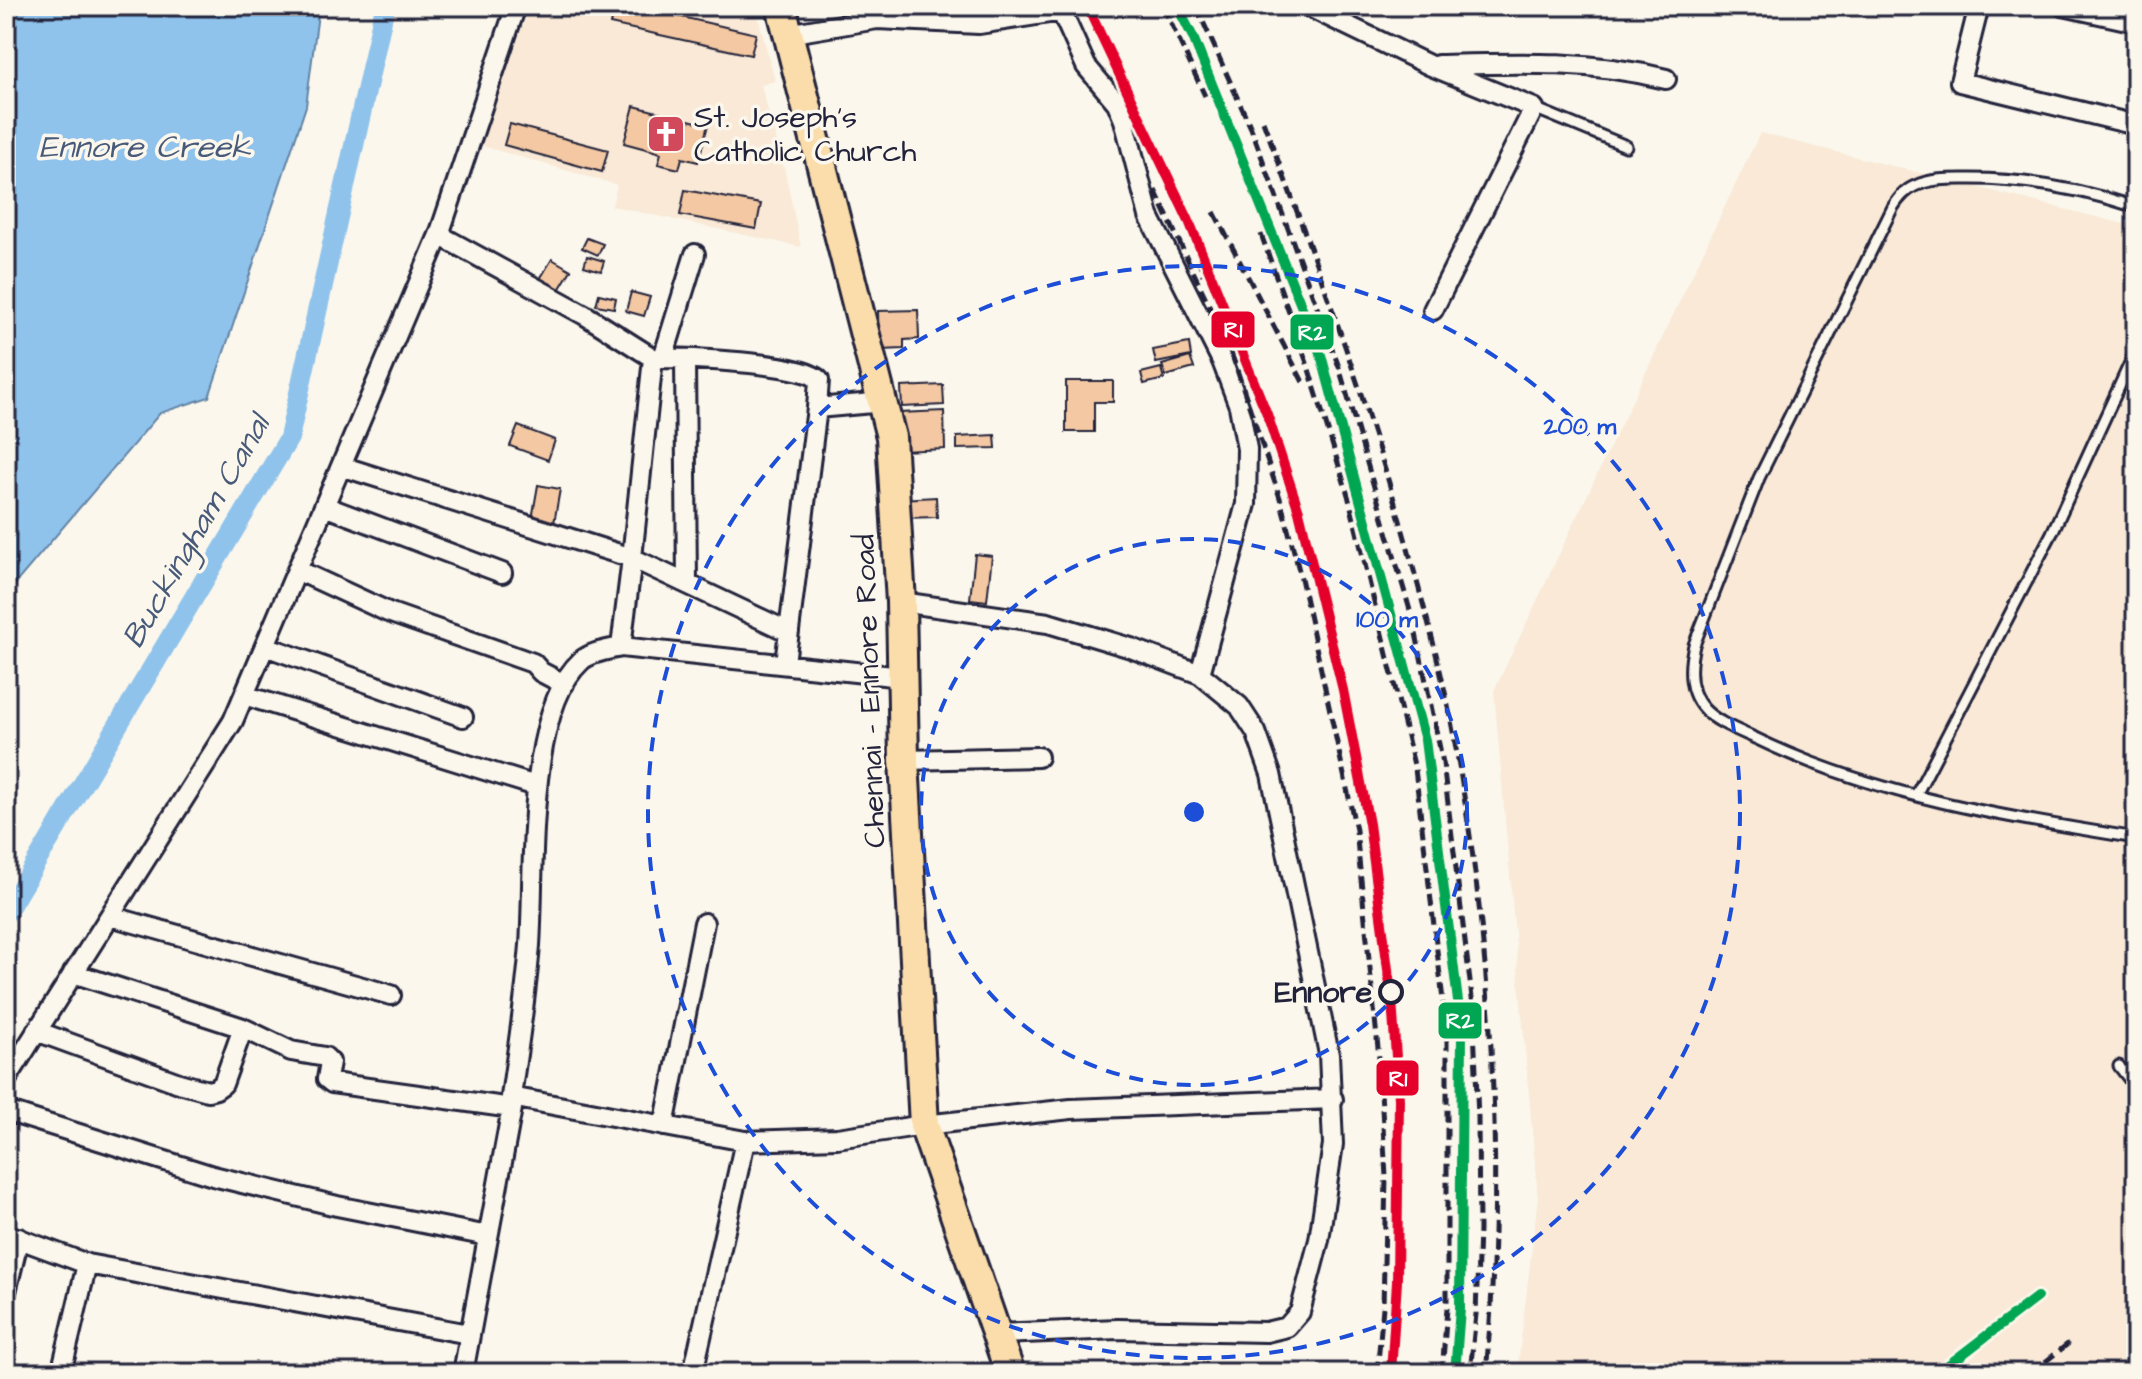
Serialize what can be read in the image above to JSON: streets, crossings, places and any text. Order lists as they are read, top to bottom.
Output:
{
  "streets": {
    "main road": ["Chennai - Ennore Road"]
  },
  "water": ["Ennore Creek", "Buckingham Canal"],
  "places": {
    "church": ["St. Joseph's Catholic Church"],
    "other": ["Ennore"]
  },
  "lines": ["transit line R1", "transit line R2"],
  "rings": ["200 m", "100 m"]
}
